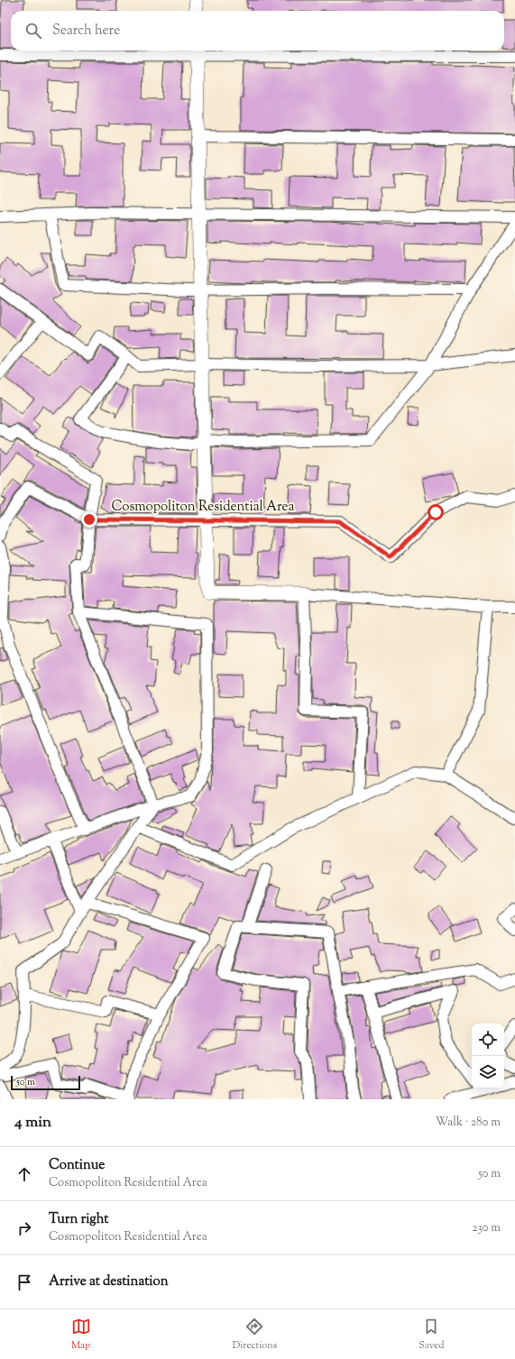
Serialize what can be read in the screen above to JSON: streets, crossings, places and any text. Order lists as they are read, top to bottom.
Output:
{
  "streets": {
    "street": ["Cosmopoliton Residential Area"]
  },
  "scale_bar": "50 m",
  "page": {
    "search": "Search here",
    "scale": "50 m",
    "heading": ["4 min", "Walk · 280 m"],
    "list": [
      ["Continue", "Cosmopoliton Residential Area", "50 m"],
      ["Turn right", "Cosmopoliton Residential Area", "230 m"],
      "Arrive at destination"
    ],
    "nav": ["Map", "Directions", "Saved"]
  }
}
